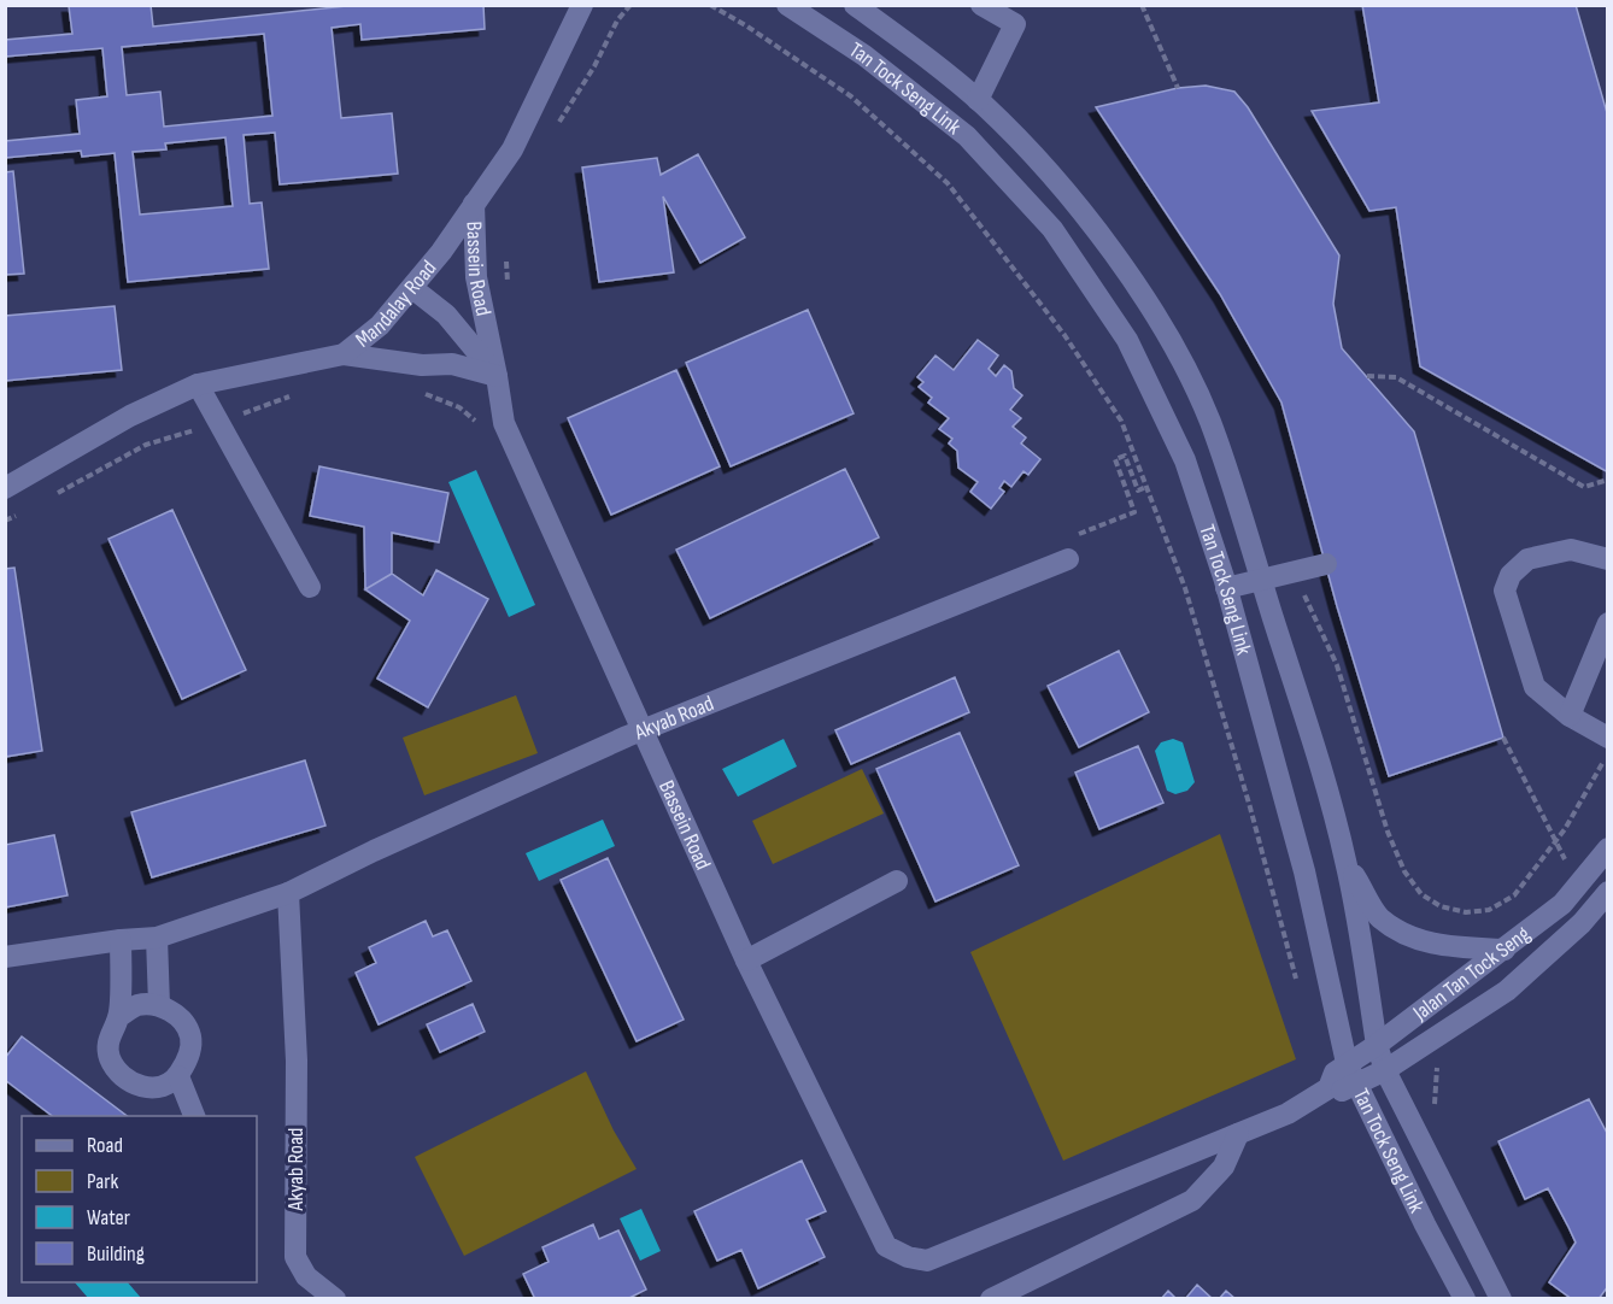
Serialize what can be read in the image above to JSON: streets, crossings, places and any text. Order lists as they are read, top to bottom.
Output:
{
  "streets": {
    "street": [
      "Tan Tock Seng Link",
      "Bassein Road",
      "Mandalay Road",
      "Akyab Road",
      "Jalan Tan Tock Seng"
    ]
  },
  "crossings": [
    ["Tan Tock Seng Link", "Jalan Tan Tock Seng"],
    ["Bassein Road", "Mandalay Road"],
    ["Bassein Road", "Akyab Road"],
    ["Bassein Road", "Jalan Tan Tock Seng"]
  ],
  "legend": [
    "Road",
    "Park",
    "Water",
    "Building"
  ]
}
